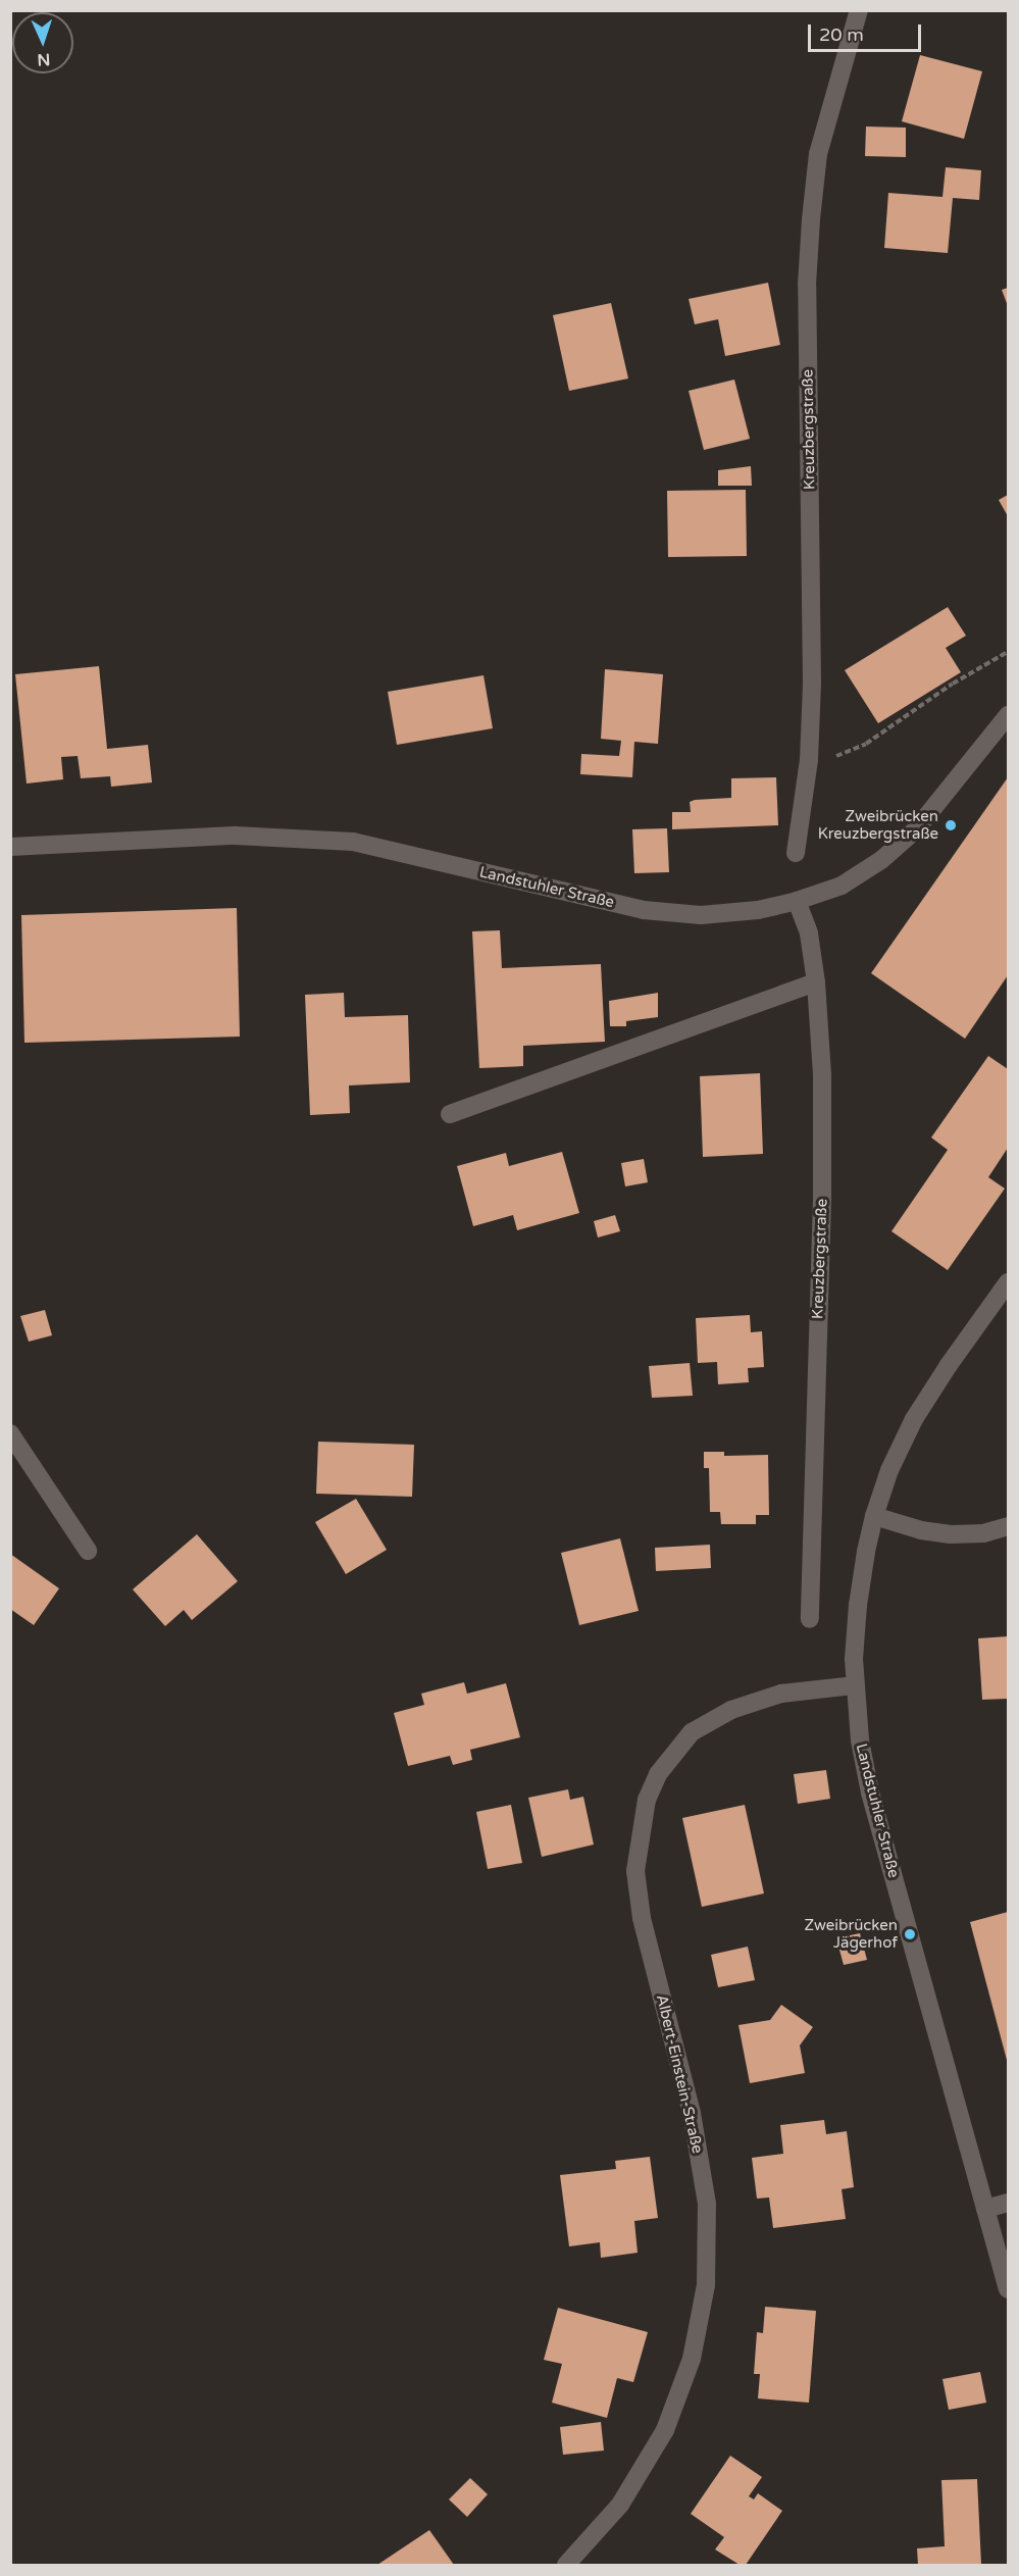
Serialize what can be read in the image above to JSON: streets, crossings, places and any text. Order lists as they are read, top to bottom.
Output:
{
  "streets": {
    "street": ["Kreuzbergstraße", "Landstuhler Straße", "Albert-Einstein-Straße"]
  },
  "crossings": [
    ["Kreuzbergstraße", "Landstuhler Straße"],
    ["Landstuhler Straße", "Albert-Einstein-Straße"]
  ],
  "places": ["Zweibrücken Kreuzbergstraße", "Zweibrücken Jägerhof"],
  "scale_bar": "20 m",
  "north": "bottom"
}
